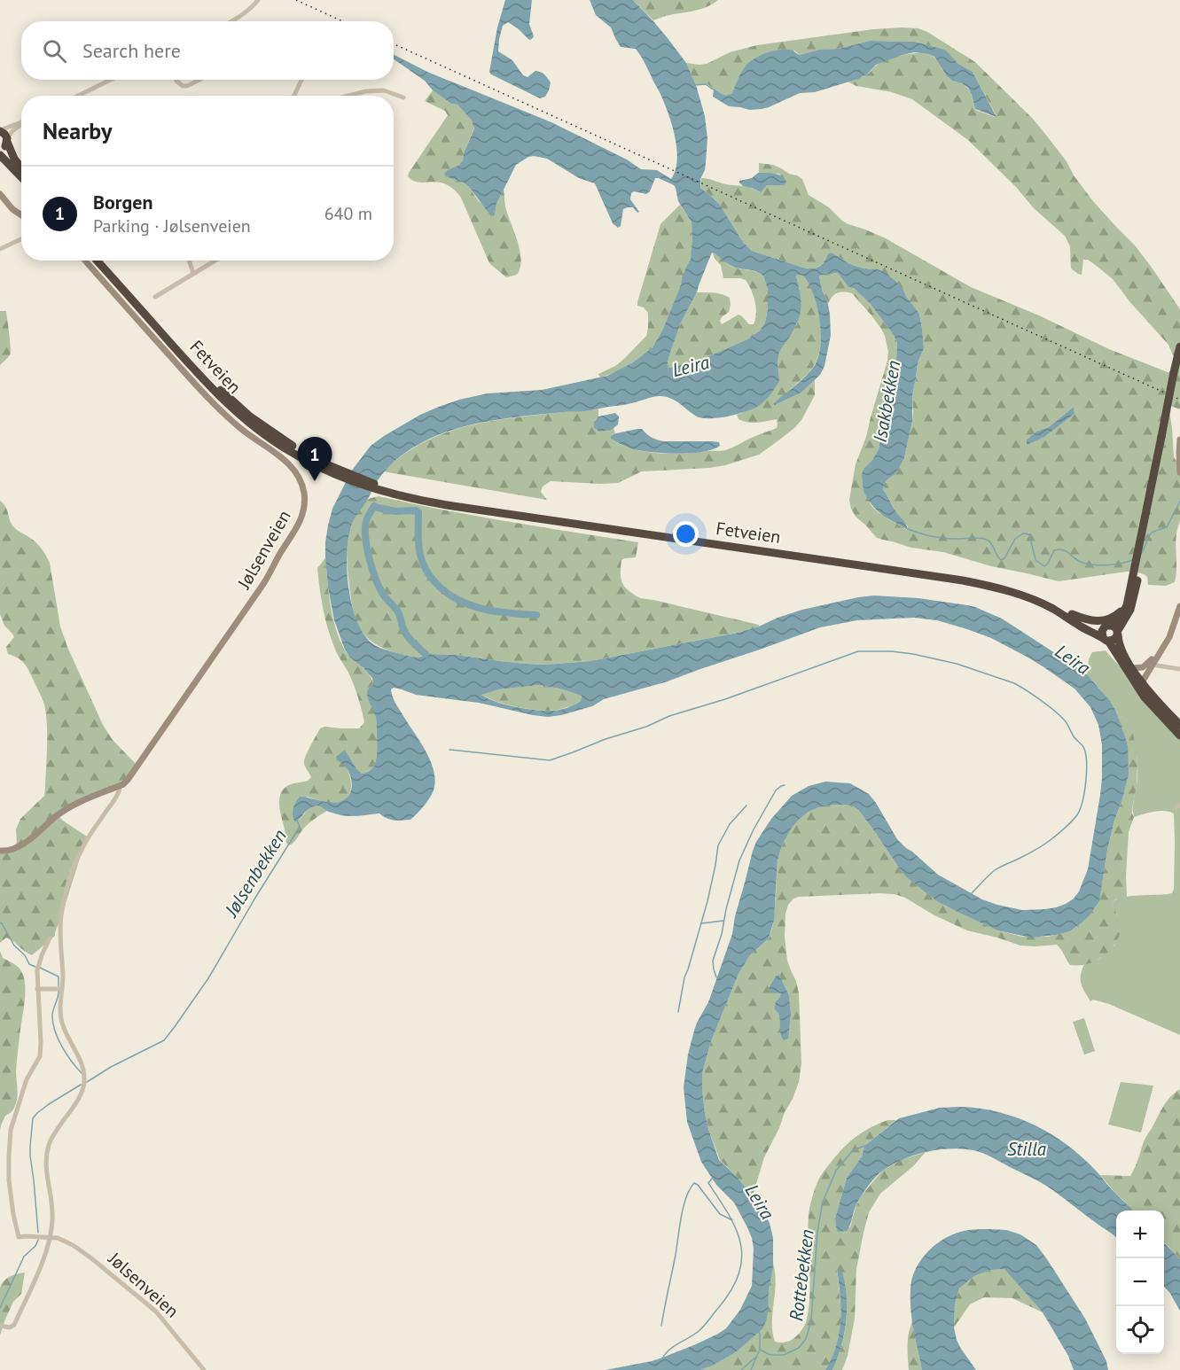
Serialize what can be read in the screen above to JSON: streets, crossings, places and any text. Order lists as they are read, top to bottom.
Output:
{
  "streets": {
    "highway": ["Fetveien"],
    "main road": ["Jølsenveien"]
  },
  "water": [
    "Leira",
    "Isakbekken",
    "Jølsenbekken",
    "Stilla",
    "Rottebekken"
  ],
  "page": {
    "search": "Search here",
    "heading": "Nearby",
    "list": [
      {
        "mark": "1",
        "name": "Borgen",
        "note": "Parking · Jølsenveien",
        "value": "640 m"
      }
    ],
    "pins": "1",
    "map_buttons": ["+", "−"]
  }
}
